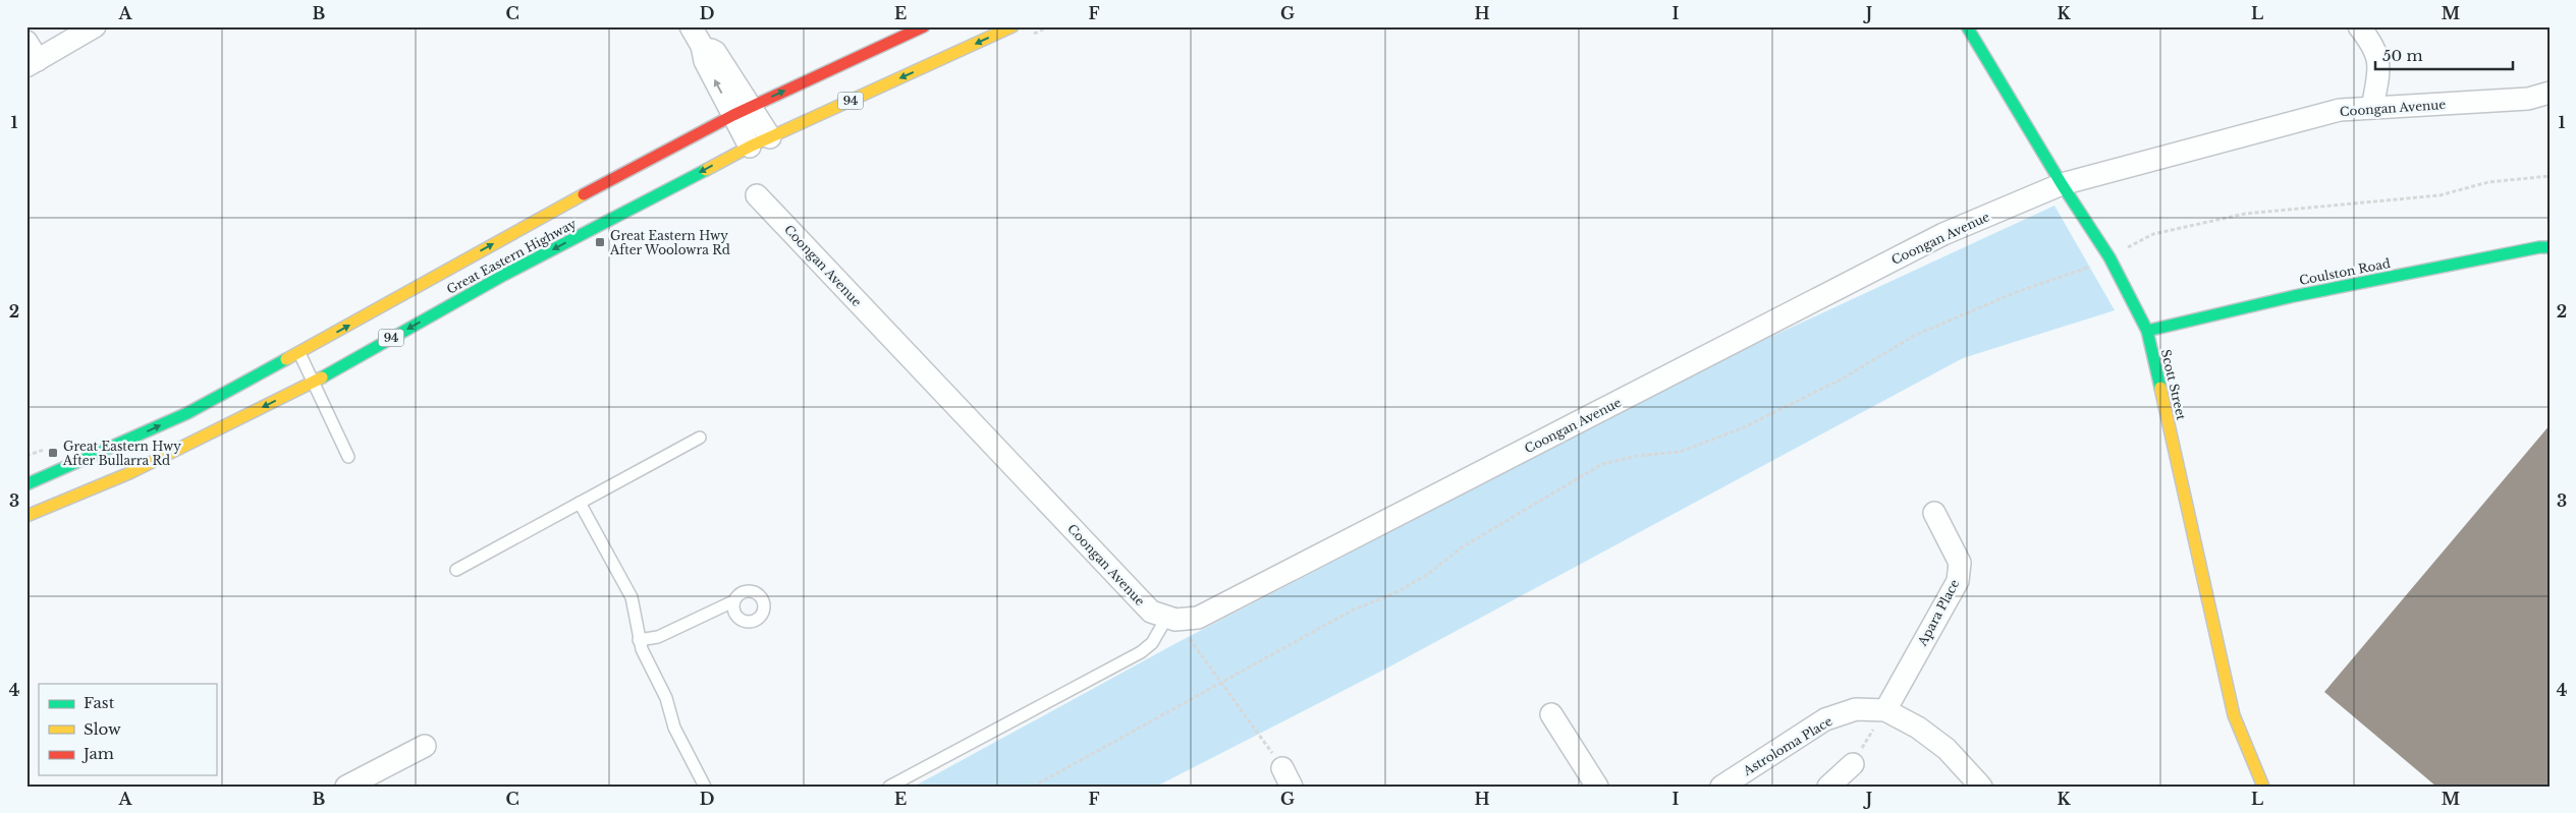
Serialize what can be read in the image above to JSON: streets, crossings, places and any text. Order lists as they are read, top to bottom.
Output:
{
  "streets": {
    "main road": [
      "94",
      "Great Eastern Highway",
      "Coulston Road",
      "Scott Street"
    ],
    "street": ["Coongan Avenue", "Apara Place", "Astroloma Place"]
  },
  "crossings": [
    ["Coongan Avenue", "Scott Street"],
    ["Coulston Road", "Scott Street"],
    ["Apara Place", "Astroloma Place"]
  ],
  "places": {
    "transit": ["Great Eastern Hwy After Woolowra Rd", "Great Eastern Hwy After Bullarra Rd"]
  },
  "legend": ["Fast", "Slow", "Jam"],
  "scale_bar": "50 m",
  "grid": {
    "columns": [
      "A",
      "B",
      "C",
      "D",
      "E",
      "F",
      "G",
      "H",
      "I",
      "J",
      "K",
      "L",
      "M"
    ],
    "rows": [
      "1",
      "2",
      "3",
      "4"
    ]
  }
}
